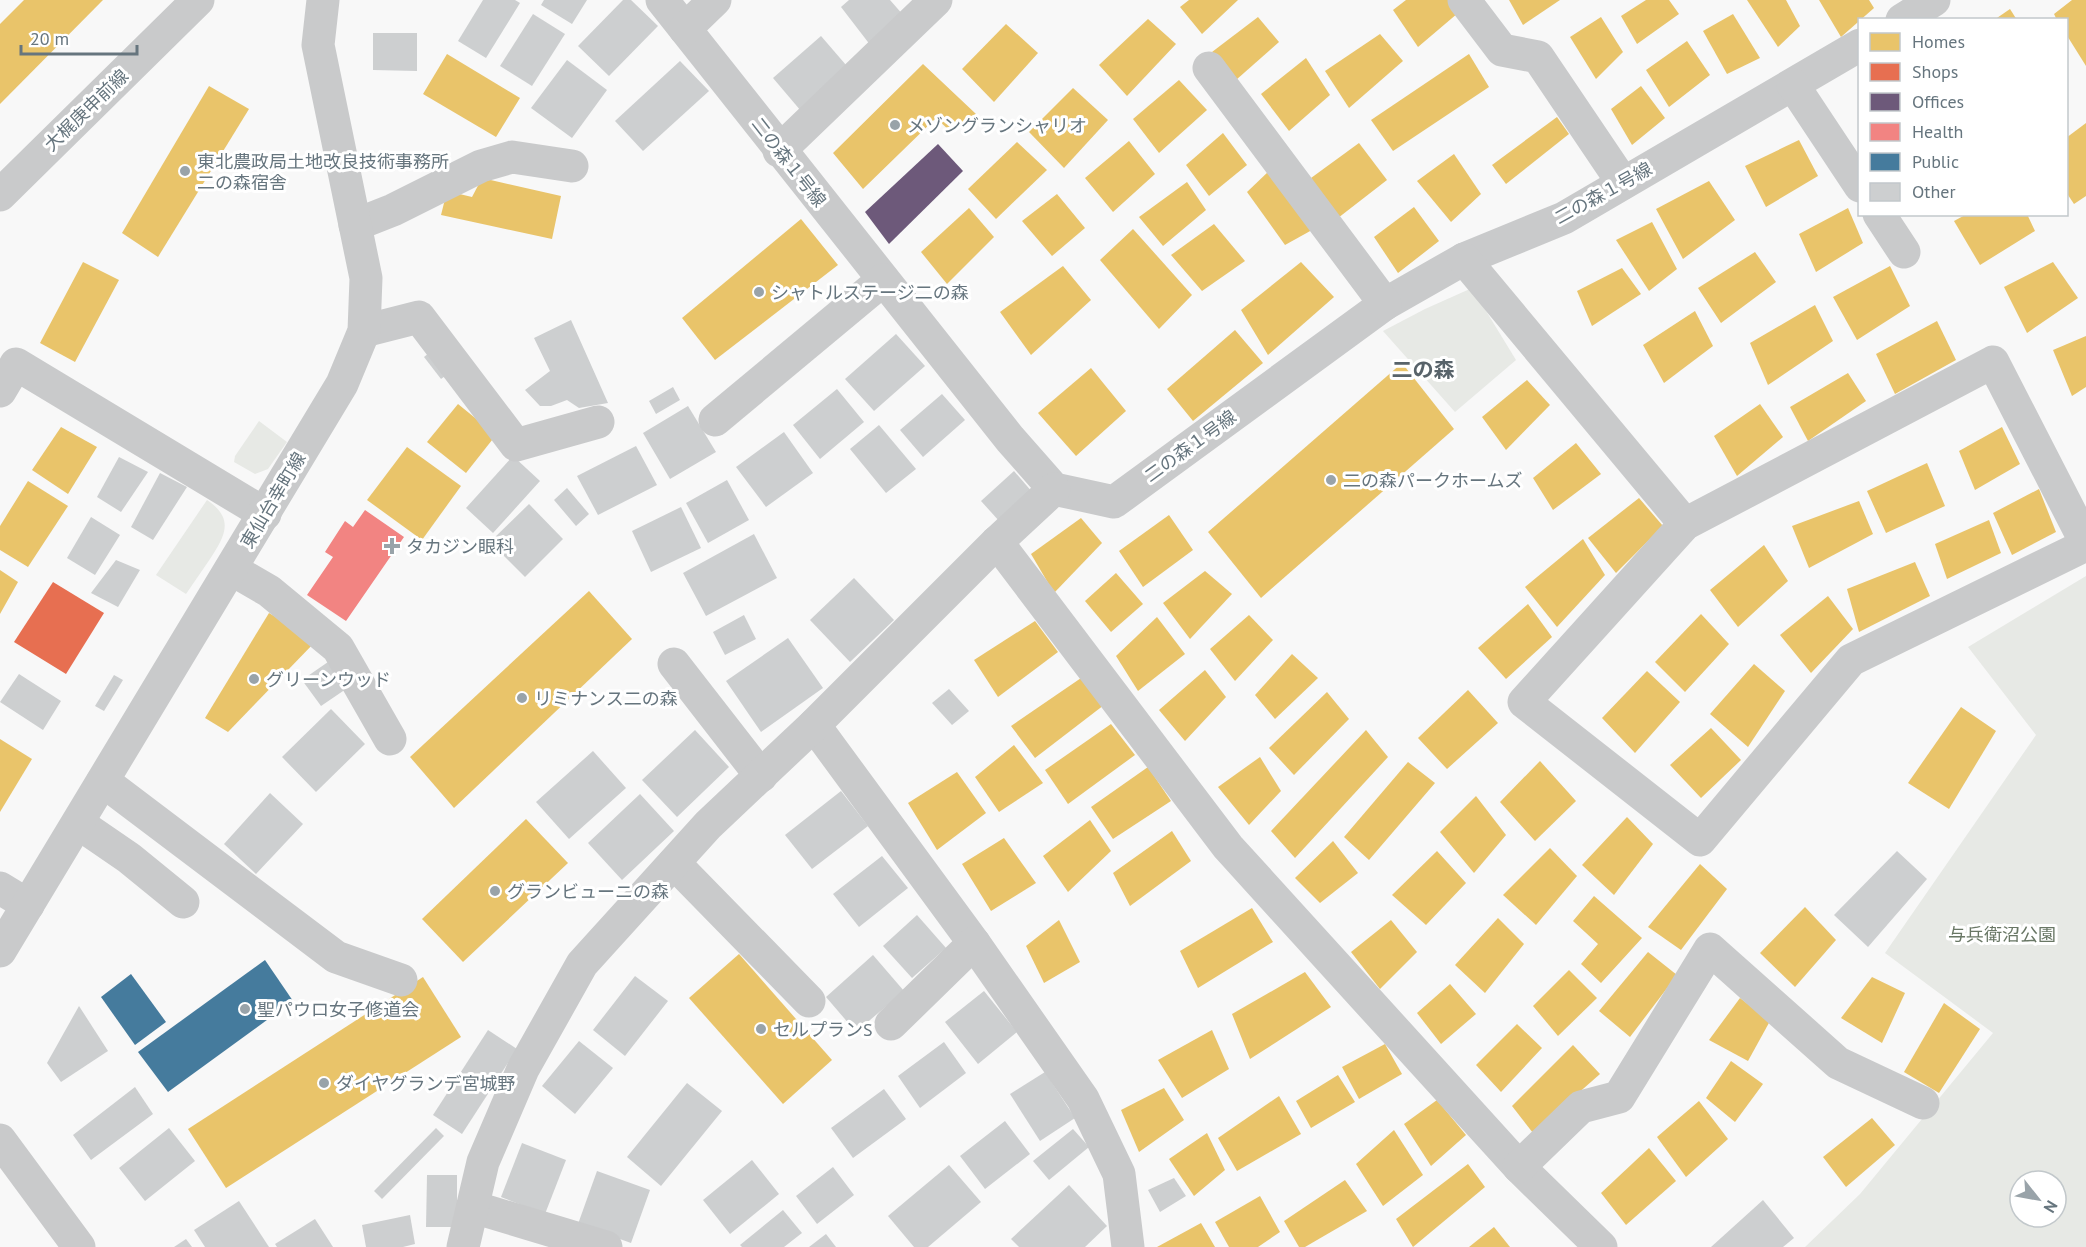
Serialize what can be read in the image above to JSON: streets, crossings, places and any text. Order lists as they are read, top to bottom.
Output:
{
  "streets": {
    "street": ["大梶庚申前線", "二の森１号線", "東仙台幸町線"]
  },
  "districts": ["二の森"],
  "parks": ["与兵衛沼公園"],
  "places": {
    "other": [
      "メゾングランシャリオ",
      "東北農政局土地改良技術事務所 二の森宿舎",
      "シャトルステージ二の森",
      "二の森パークホームズ",
      "グリーンウッド",
      "リミナンス二の森",
      "グランビューニの森",
      "聖パウロ女子修道会",
      "セルプランS",
      "ダイヤグランデ宮城野"
    ],
    "health": ["タカジン眼科"]
  },
  "legend": [
    "Homes",
    "Shops",
    "Offices",
    "Health",
    "Public",
    "Other"
  ],
  "scale_bar": "20 m",
  "north": "bottom right"
}
